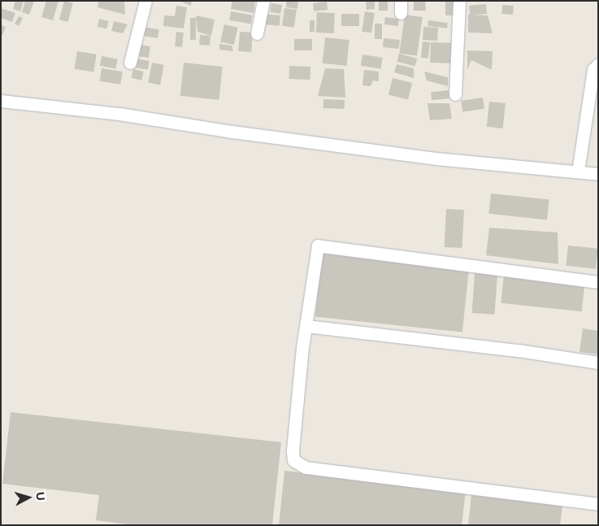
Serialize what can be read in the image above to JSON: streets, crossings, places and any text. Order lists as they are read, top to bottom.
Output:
{
  "north": "right"
}
